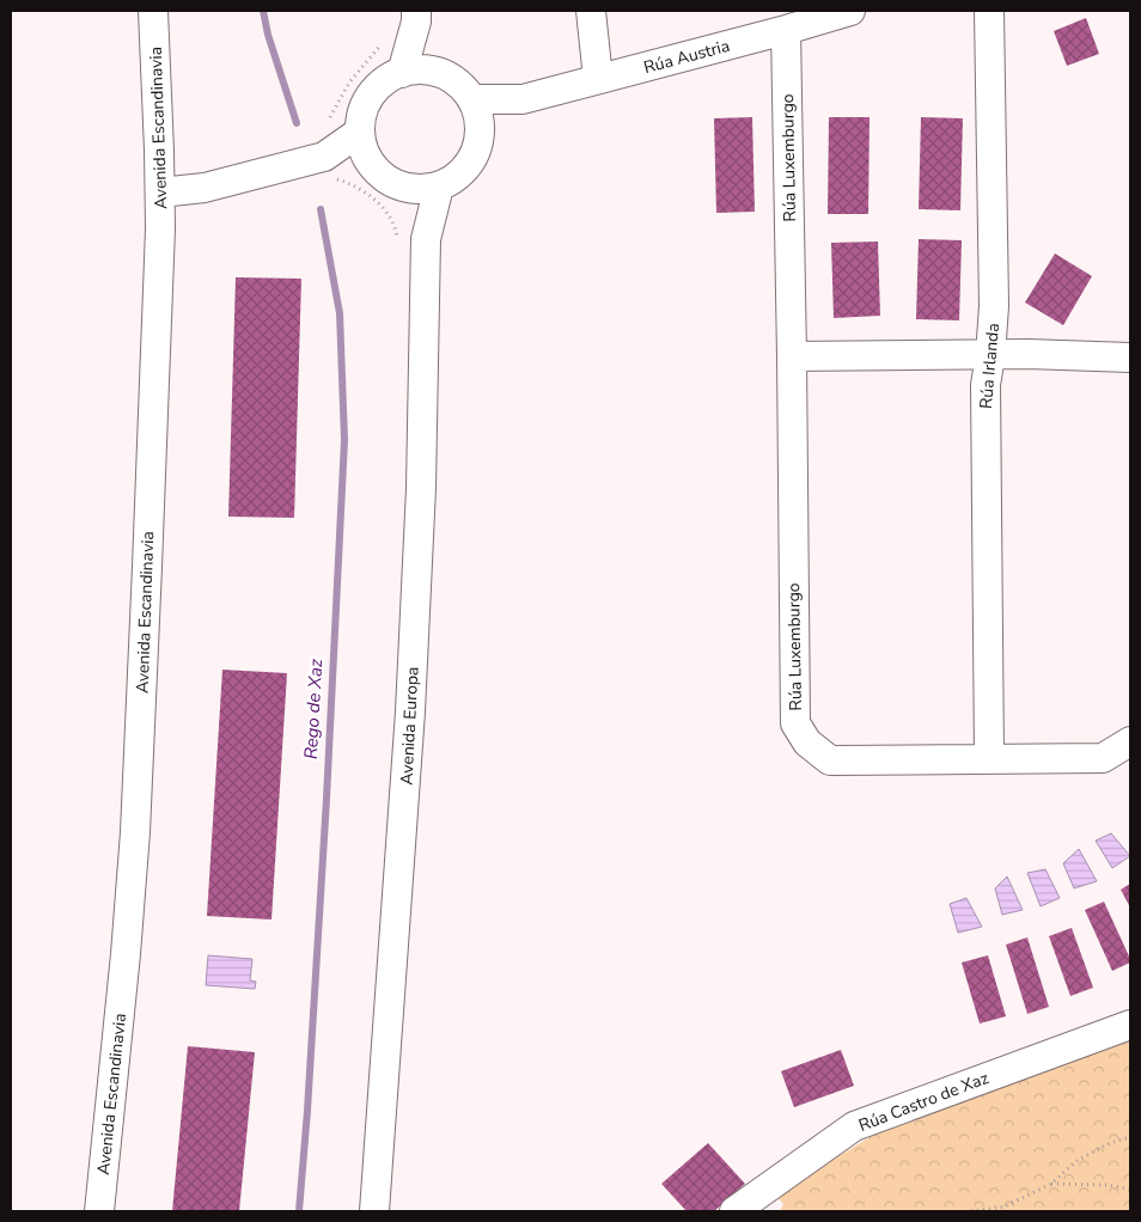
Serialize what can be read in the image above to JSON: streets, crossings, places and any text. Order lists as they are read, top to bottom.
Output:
{
  "streets": {
    "street": [
      "Rúa Austria",
      "Avenida Escandinavia",
      "Rúa Luxemburgo",
      "Rúa Irlanda",
      "Avenida Europa",
      "Rúa Castro de Xaz"
    ]
  },
  "crossings": [
    ["Rúa Austria", "Rúa Luxemburgo"],
    ["Rúa Austria", "Avenida Europa"],
    ["Rúa Luxemburgo", "Rúa Irlanda"]
  ],
  "water": ["Rego de Xaz"]
}
